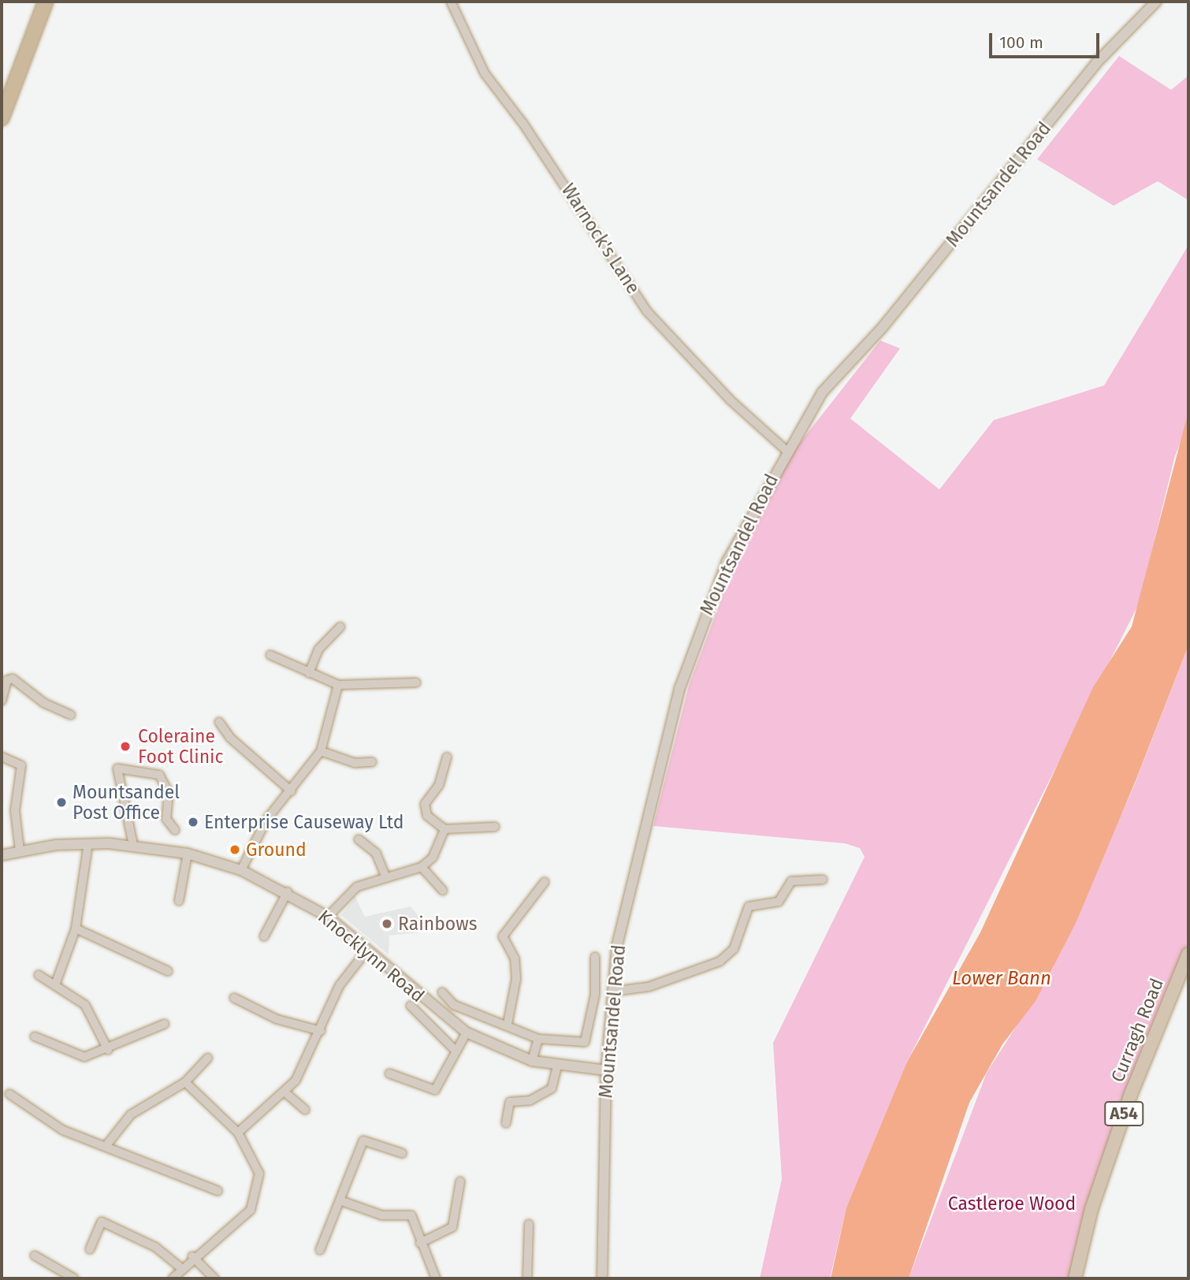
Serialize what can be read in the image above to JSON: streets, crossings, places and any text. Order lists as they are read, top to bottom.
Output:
{
  "streets": {
    "main road": ["Curragh Road", "A54"],
    "street": ["Mountsandel Road", "Warnock's Lane", "Knocklynn Road"]
  },
  "crossings": [
    ["Mountsandel Road", "Warnock's Lane"],
    ["Mountsandel Road", "Knocklynn Road"]
  ],
  "water": ["Lower Bann"],
  "parks": ["Castleroe Wood"],
  "places": [
    "Coleraine Foot Clinic",
    "Mountsandel Post Office",
    "Enterprise Causeway Ltd",
    "Ground",
    "Rainbows"
  ],
  "scale_bar": "100 m"
}
